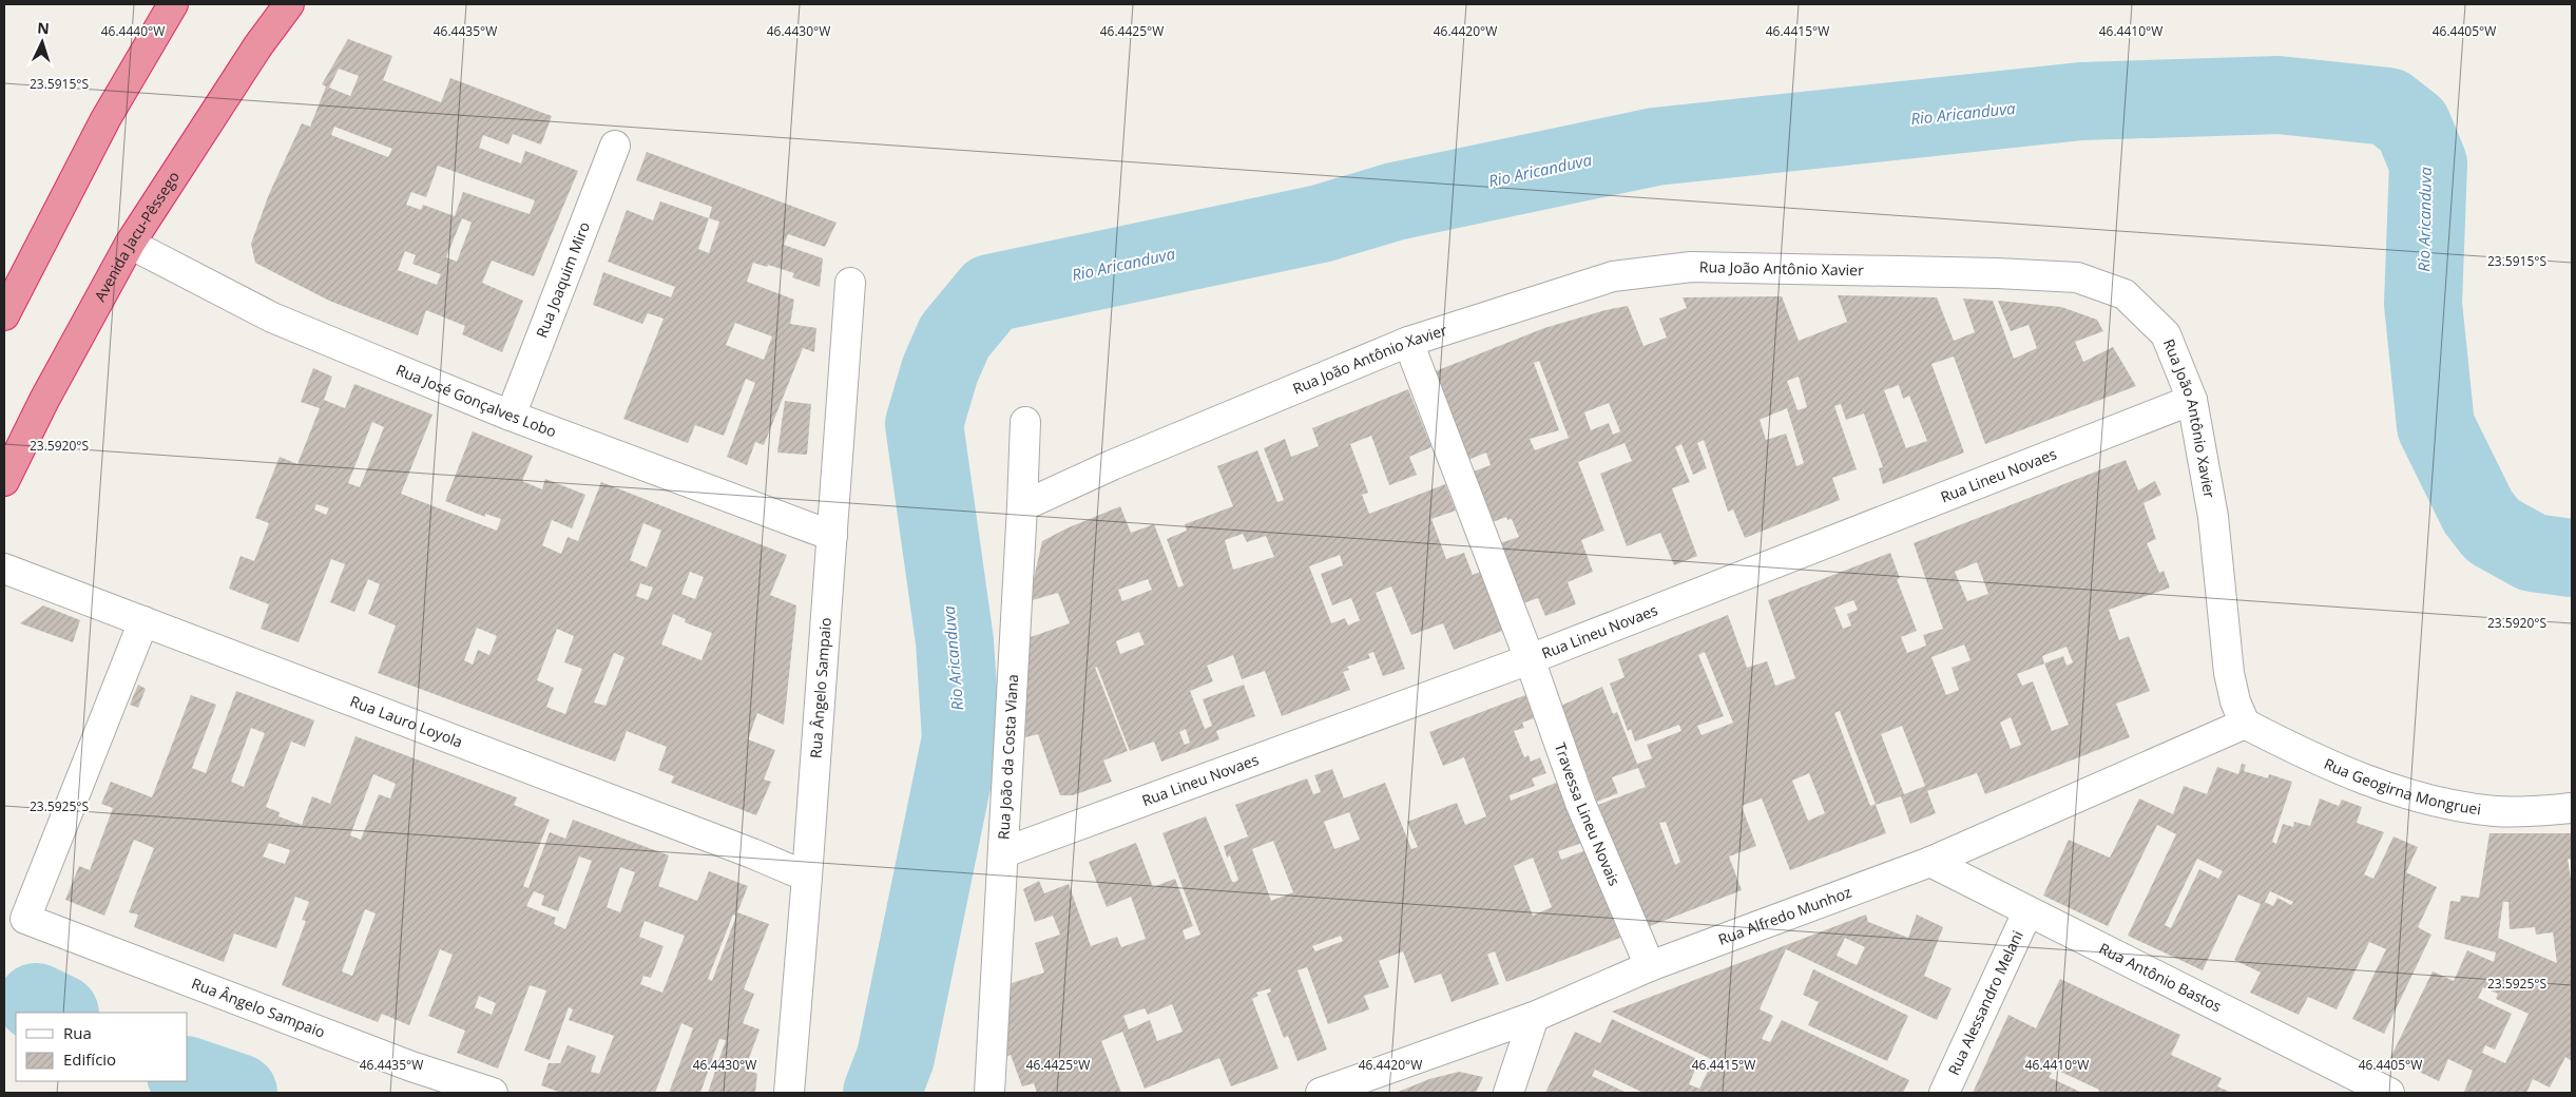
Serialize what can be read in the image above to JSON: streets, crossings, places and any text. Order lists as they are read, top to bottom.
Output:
{
  "streets": {
    "highway": ["Avenida Jacu-Pêssego"],
    "street": [
      "Rua João Antônio Xavier",
      "Rua Joaquim Miro",
      "Rua José Gonçalves Lobo",
      "Rua Lineu Novaes",
      "Rua Ângelo Sampaio",
      "Rua Lauro Loyola",
      "Rua João da Costa Viana",
      "Rua Geogirna Mongruei",
      "Travessa Lineu Novais",
      "Rua Alfredo Munhoz",
      "Rua Antônio Bastos",
      "Rua Alessandro Melani"
    ]
  },
  "crossings": [
    ["Avenida Jacu-Pêssego", "Rua José Gonçalves Lobo"],
    ["Rua João Antônio Xavier", "Rua Lineu Novaes"],
    ["Rua João Antônio Xavier", "Rua João da Costa Viana"],
    ["Rua João Antônio Xavier", "Rua Geogirna Mongruei"],
    ["Rua João Antônio Xavier", "Travessa Lineu Novais"],
    ["Rua João Antônio Xavier", "Rua Alfredo Munhoz"],
    ["Rua Joaquim Miro", "Rua José Gonçalves Lobo"],
    ["Rua José Gonçalves Lobo", "Rua Ângelo Sampaio"],
    ["Rua Lineu Novaes", "Rua João da Costa Viana"],
    ["Rua Lineu Novaes", "Travessa Lineu Novais"],
    ["Rua Ângelo Sampaio", "Rua Lauro Loyola"],
    ["Rua Geogirna Mongruei", "Rua Alfredo Munhoz"],
    ["Travessa Lineu Novais", "Rua Alfredo Munhoz"],
    ["Rua Alfredo Munhoz", "Rua Antônio Bastos"],
    ["Rua Antônio Bastos", "Rua Alessandro Melani"]
  ],
  "water": ["Rio Aricanduva"],
  "legend": ["Rua", "Edifício"],
  "north": "top",
  "coordinates": [
    "46.4440°W",
    "46.4435°W",
    "46.4430°W",
    "46.4425°W",
    "46.4420°W",
    "46.4415°W",
    "46.4410°W",
    "46.4405°W",
    "23.5915°S",
    "23.5920°S",
    "23.5925°S"
  ]
}
